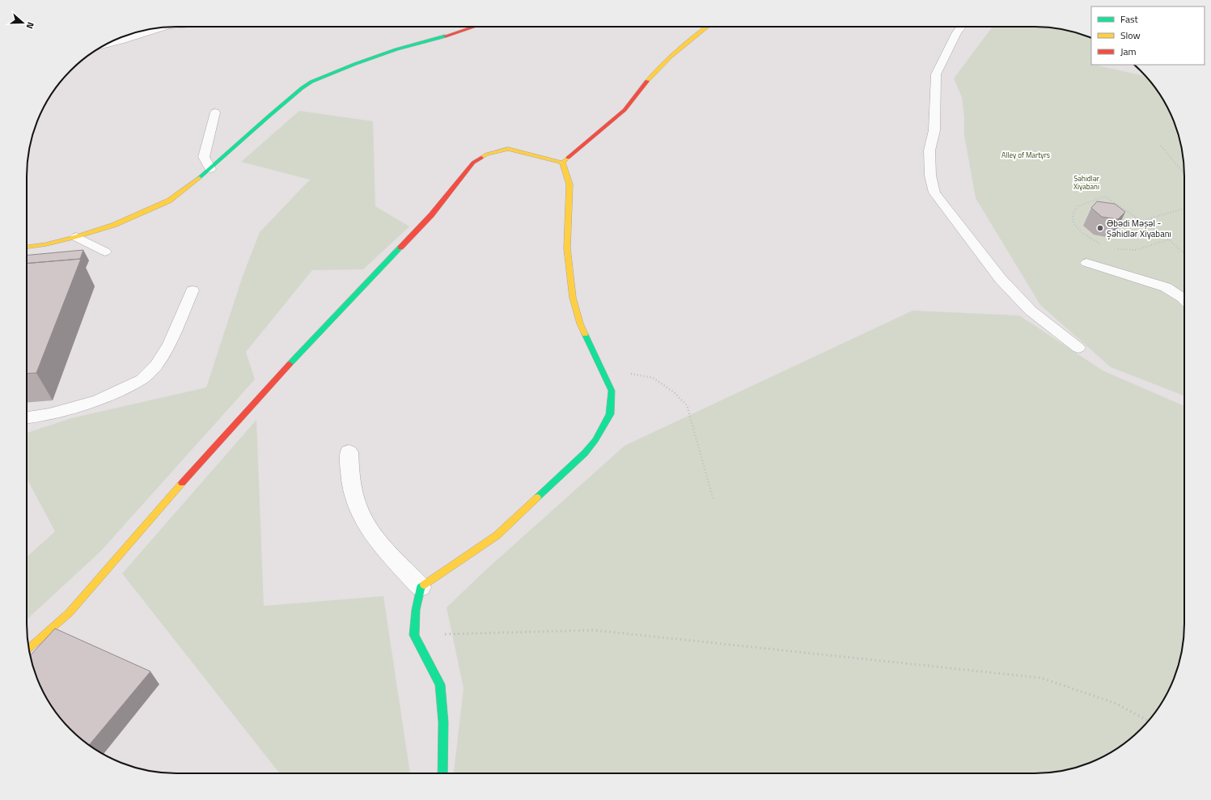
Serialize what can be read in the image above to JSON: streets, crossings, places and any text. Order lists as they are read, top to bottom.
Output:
{
  "parks": ["Alley of Martyrs", "Şəhidlər Xiyabanı"],
  "places": ["Əbədi Məşəl - Şəhidlər Xiyabanı"],
  "legend": ["Fast", "Slow", "Jam"],
  "north": "right"
}
